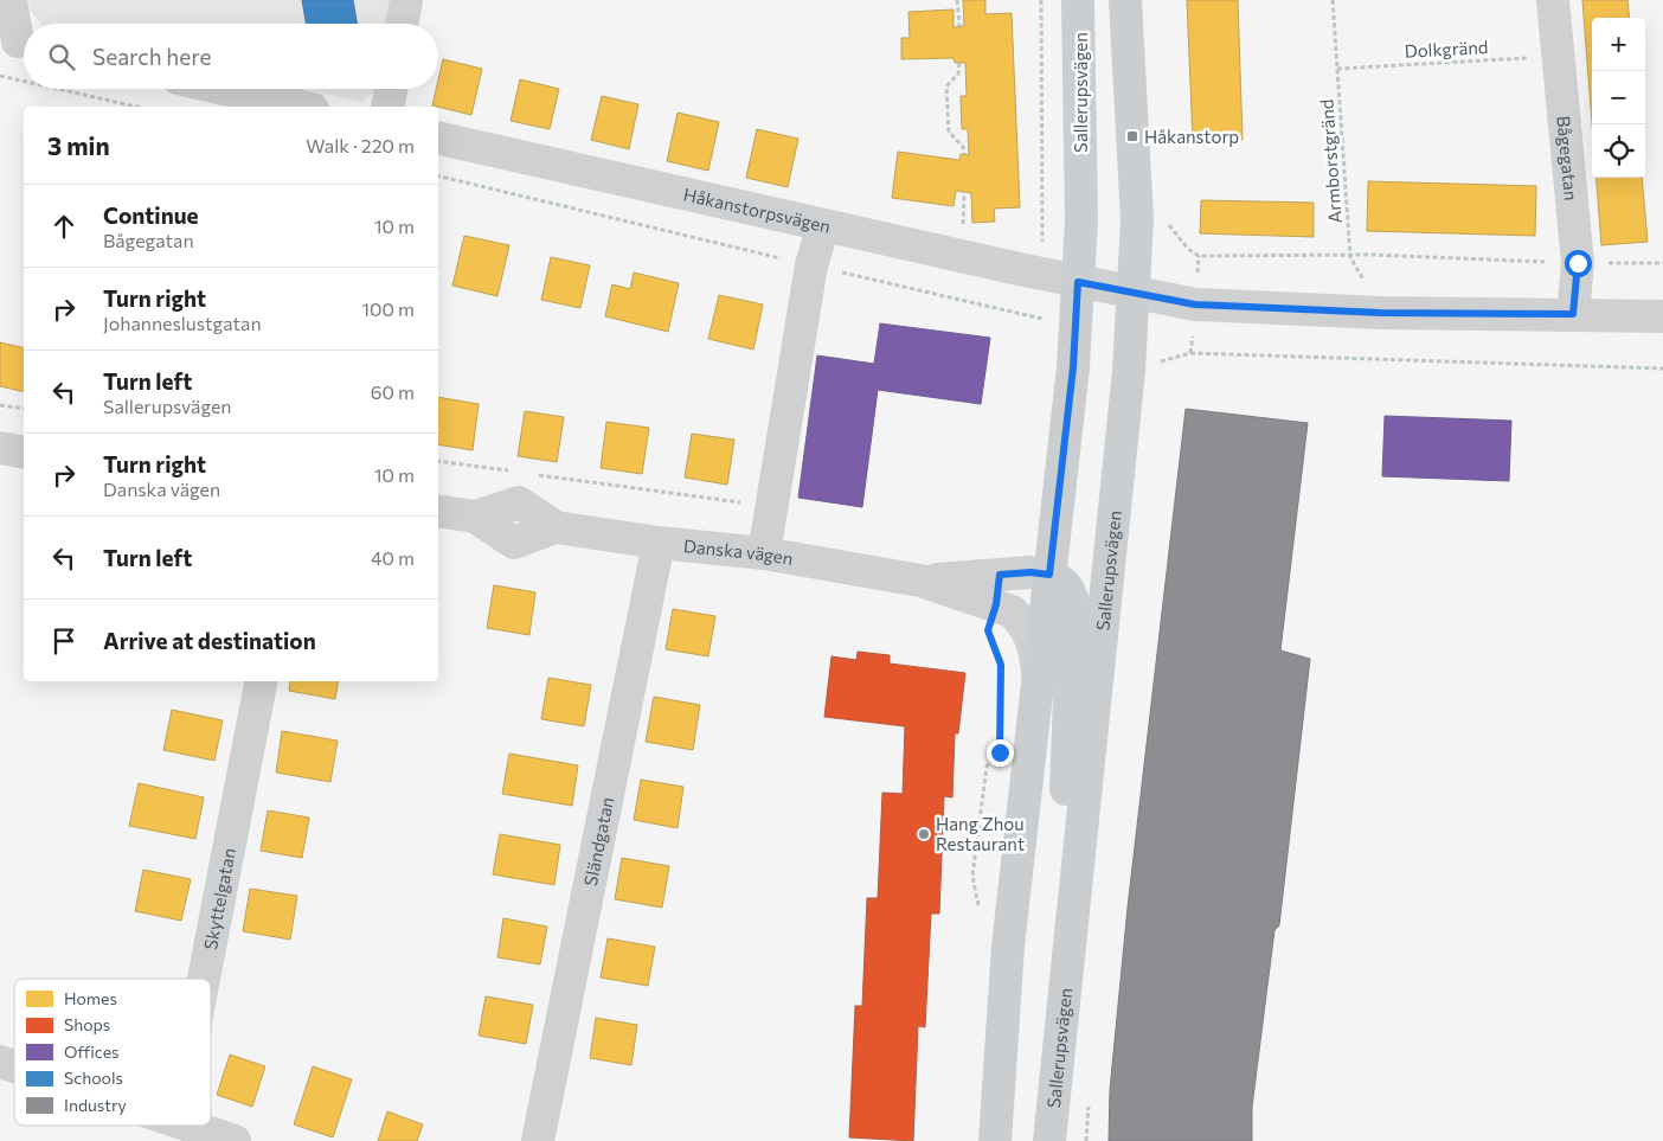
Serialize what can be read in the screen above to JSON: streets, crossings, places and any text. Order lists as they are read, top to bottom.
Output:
{
  "streets": {
    "main road": ["Sallerupsvägen"],
    "street": [
      "Bågegatan",
      "Håkanstorpsvägen",
      "Danska vägen",
      "Sländgatan",
      "Skyttelgatan"
    ],
    "path": ["Dolkgränd", "Armborstgränd"]
  },
  "crossings": [
    ["Dolkgränd", "Bågegatan"],
    ["Dolkgränd", "Armborstgränd"],
    ["Sallerupsvägen", "Håkanstorpsvägen"],
    ["Sallerupsvägen", "Danska vägen"],
    ["Bågegatan", "Håkanstorpsvägen"],
    ["Armborstgränd", "Håkanstorpsvägen"],
    ["Danska vägen", "Sländgatan"]
  ],
  "places": {
    "transit": ["Håkanstorp"],
    "other": ["Hang Zhou Restaurant"]
  },
  "legend": [
    "Homes",
    "Shops",
    "Offices",
    "Schools",
    "Industry"
  ],
  "page": {
    "map_buttons": ["+", "−"],
    "search": "Search here",
    "heading": ["3 min", "Walk · 220 m"],
    "list": [
      ["Continue", "Bågegatan", "10 m"],
      ["Turn right", "Johanneslustgatan", "100 m"],
      ["Turn left", "Sallerupsvägen", "60 m"],
      ["Turn right", "Danska vägen", "10 m"],
      ["Turn left", "40 m"],
      "Arrive at destination"
    ]
  }
}
